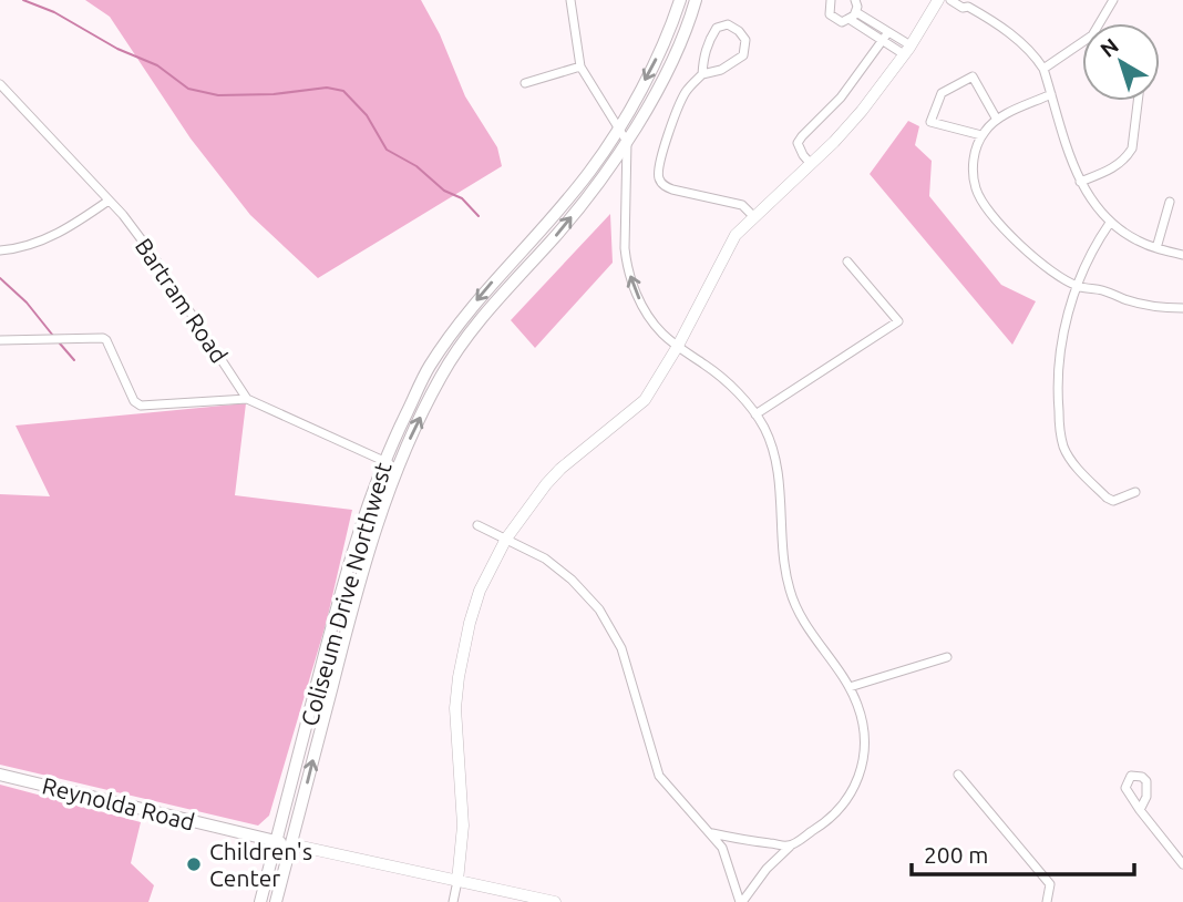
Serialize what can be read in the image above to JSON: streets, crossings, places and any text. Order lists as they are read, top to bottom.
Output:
{
  "streets": {
    "main road": ["Coliseum Drive Northwest", "Reynolda Road"],
    "street": ["Bartram Road"]
  },
  "crossings": [
    ["Coliseum Drive Northwest", "Reynolda Road"]
  ],
  "places": ["Children's Center"],
  "scale_bar": "200 m",
  "north": "top left"
}
